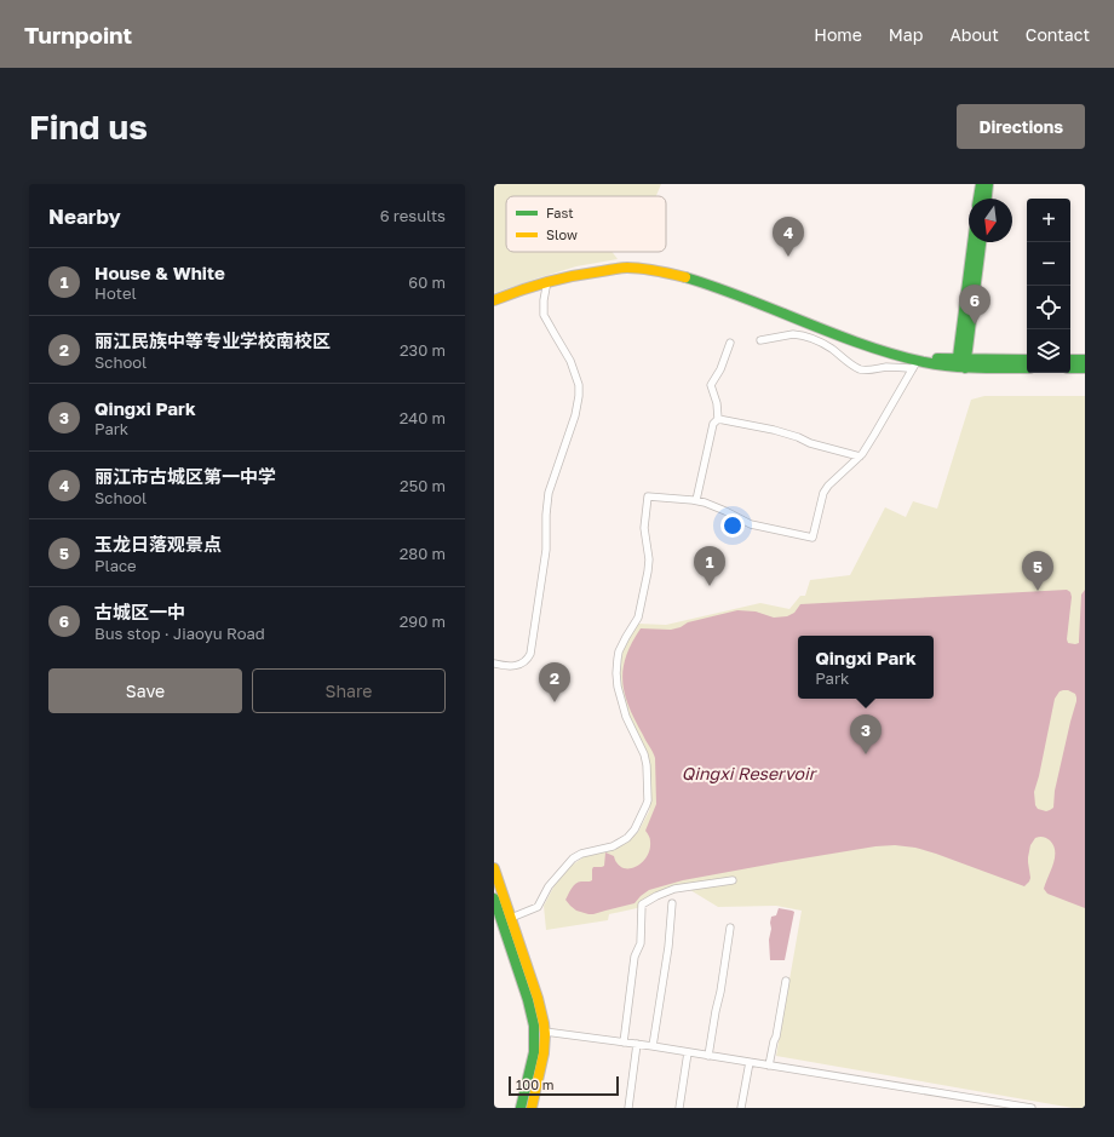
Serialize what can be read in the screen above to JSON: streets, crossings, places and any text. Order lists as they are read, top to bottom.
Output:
{
  "water": ["Qingxi Reservoir"],
  "legend": ["Fast", "Slow"],
  "scale_bar": "100 m",
  "north": "bottom",
  "page": {
    "header": "Turnpoint",
    "nav": [
      "Home",
      "Map",
      "About",
      "Contact"
    ],
    "buttons": [
      "Directions",
      ["Save", "Share"]
    ],
    "title": "Find us",
    "heading": ["Nearby", "6 results"],
    "map_buttons": ["+", "−"],
    "pins": [
      "4",
      "6",
      "1",
      "5",
      "2",
      "3"
    ],
    "list": [
      {
        "mark": "1",
        "name": "House & White",
        "note": "Hotel",
        "value": "60 m"
      },
      {
        "mark": "2",
        "name": "丽江民族中等专业学校南校区",
        "note": "School",
        "value": "230 m"
      },
      {
        "mark": "3",
        "name": "Qingxi Park",
        "note": "Park",
        "value": "240 m"
      },
      {
        "mark": "4",
        "name": "丽江市古城区第一中学",
        "note": "School",
        "value": "250 m"
      },
      {
        "mark": "5",
        "name": "玉龙日落观景点",
        "note": "Place",
        "value": "280 m"
      },
      {
        "mark": "6",
        "name": "古城区一中",
        "note": "Bus stop · Jiaoyu Road",
        "value": "290 m"
      }
    ],
    "popup": ["Qingxi Park", "Park"],
    "scale": "100 m"
  }
}
